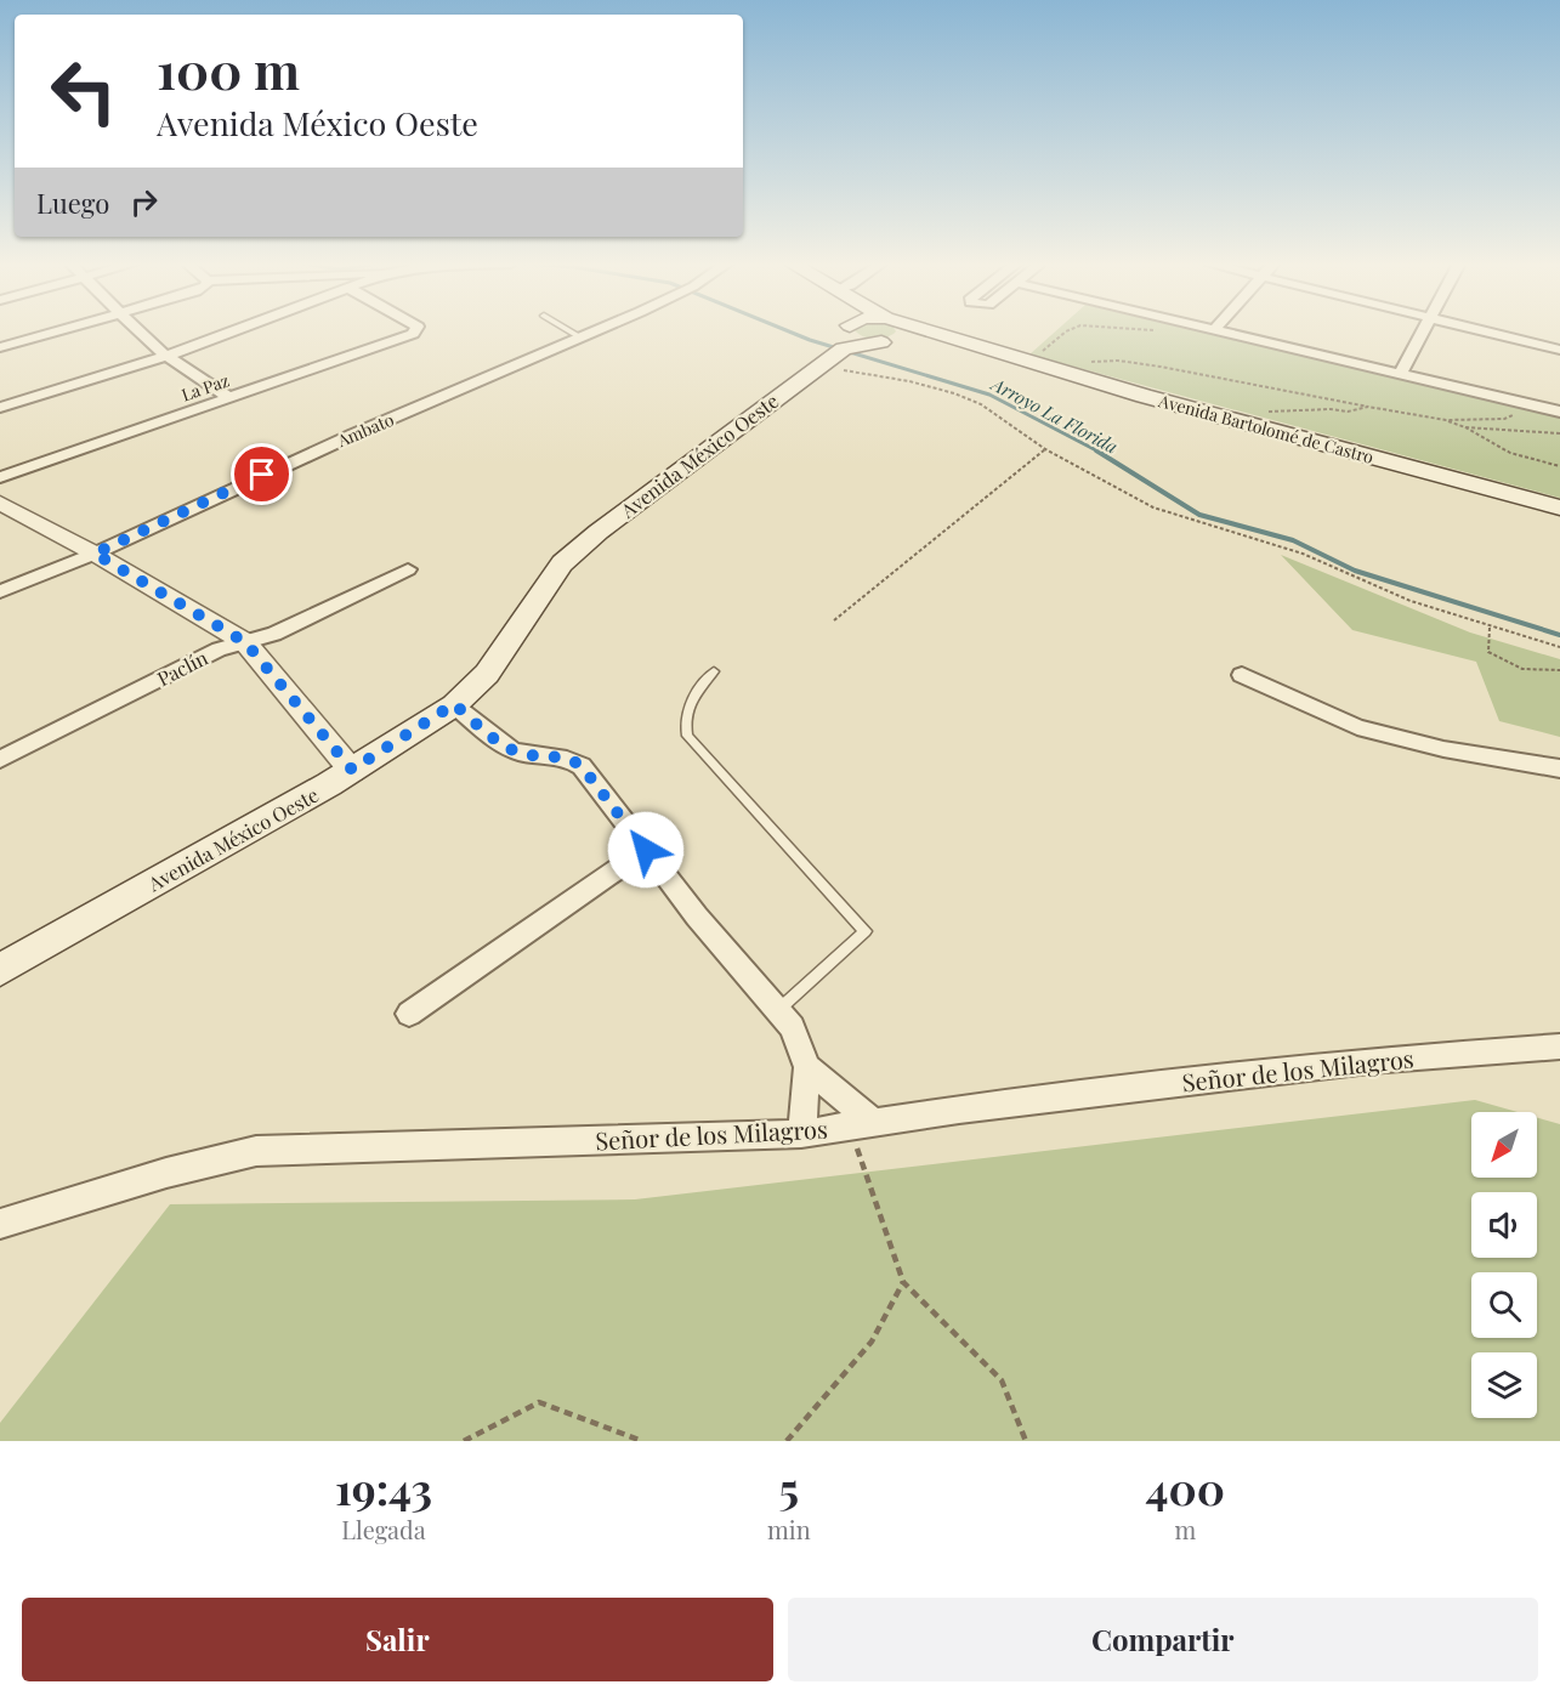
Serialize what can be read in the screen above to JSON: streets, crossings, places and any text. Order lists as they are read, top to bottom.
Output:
{
  "streets": {
    "main road": ["Avenida Bartolomé de Castro", "Avenida México Oeste"],
    "street": [
      "La Paz",
      "Ambato",
      "Paclín",
      "Señor de los Milagros"
    ]
  },
  "crossings": [
    ["Avenida Bartolomé de Castro", "Avenida México Oeste"]
  ],
  "water": ["Arroyo La Florida"],
  "north": "bottom left",
  "page": {
    "turn": ["100 m", "Avenida México Oeste"],
    "then": "Luego",
    "eta": [
      "19:43",
      "Llegada",
      "5",
      "min",
      "400",
      "m"
    ],
    "buttons": ["Salir", "Compartir"]
  }
}
